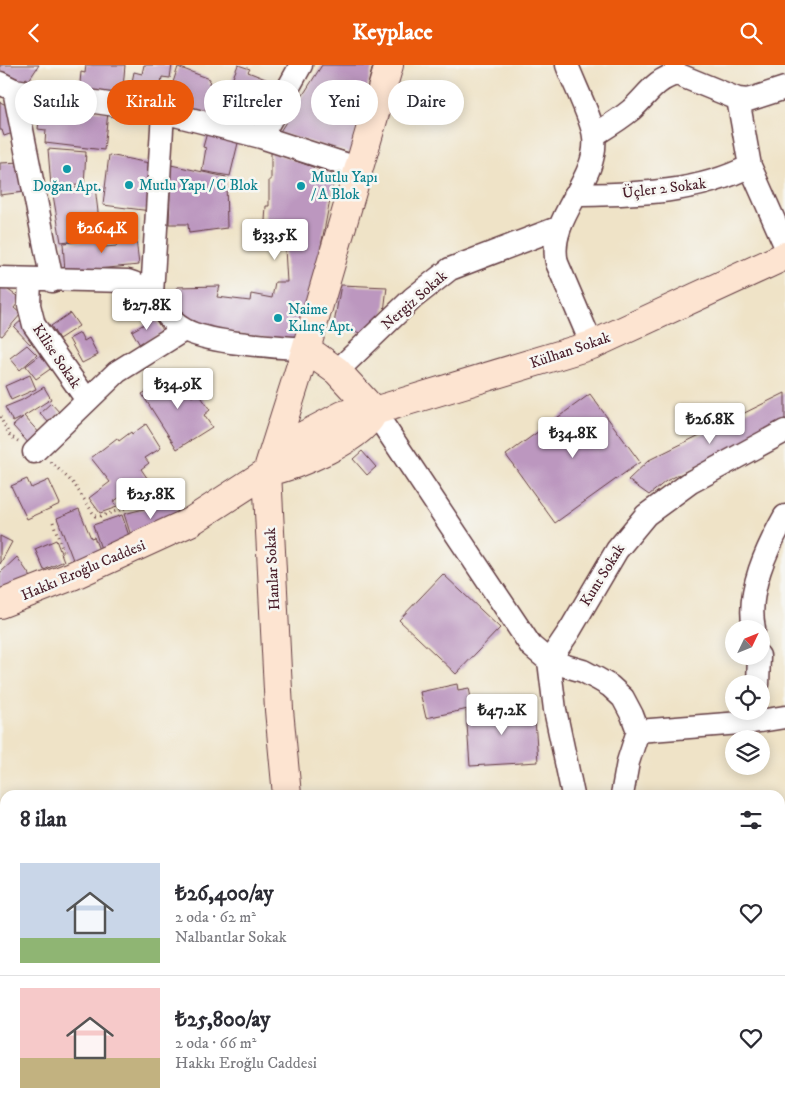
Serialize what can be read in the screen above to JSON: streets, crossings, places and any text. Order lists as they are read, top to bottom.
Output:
{
  "streets": {
    "street": [
      "Üçler 2 Sokak",
      "Nergiz Sokak",
      "Külhan Sokak",
      "Kilise Sokak",
      "Hanlar Sokak",
      "Hakkı Eroğlu Caddesi",
      "Kunt Sokak"
    ]
  },
  "crossings": [
    ["Hanlar Sokak", "Hakkı Eroğlu Caddesi"]
  ],
  "places": [
    "Doğan Apt.",
    "Mutlu Yapı / C Blok",
    "Mutlu Yapı / A Blok",
    "Naime Kılınç Apt."
  ],
  "north": "top right",
  "page": {
    "header": "Keyplace",
    "chip": [
      "Satılık",
      "Kiralık",
      "Filtreler",
      "Yeni",
      "Daire"
    ],
    "price": [
      "₺26.4K",
      "₺33.5K",
      "₺27.8K",
      "₺34.9K",
      "₺26.8K",
      "₺34.8K",
      "₺25.8K",
      "₺47.2K"
    ],
    "heading": "8 ilan",
    "list": [
      {
        "name": "₺26,400/ay",
        "note": "2 oda · 62 m² · Nalbantlar Sokak"
      },
      {
        "name": "₺25,800/ay",
        "note": "2 oda · 66 m² · Hakkı Eroğlu Caddesi"
      }
    ]
  }
}
